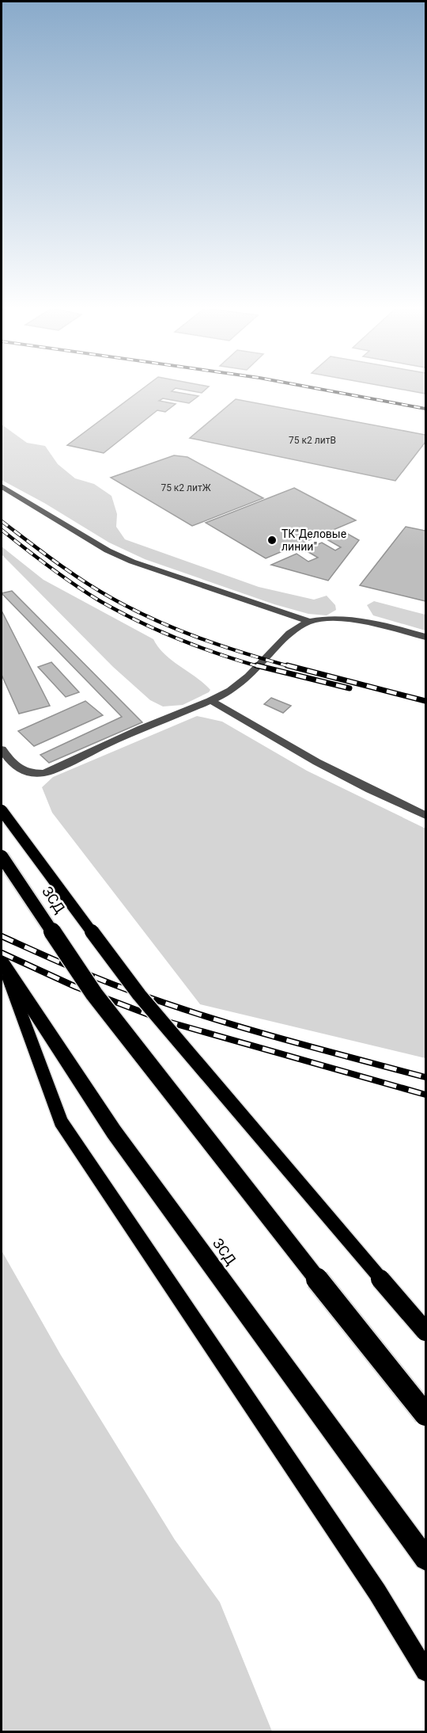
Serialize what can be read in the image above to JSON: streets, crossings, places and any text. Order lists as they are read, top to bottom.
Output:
{
  "streets": {
    "highway": ["ЗСД"]
  },
  "places": ["ТК\"Деловые линии\""],
  "house_numbers": ["75 к2 литВ", "75 к2 литЖ"]
}
